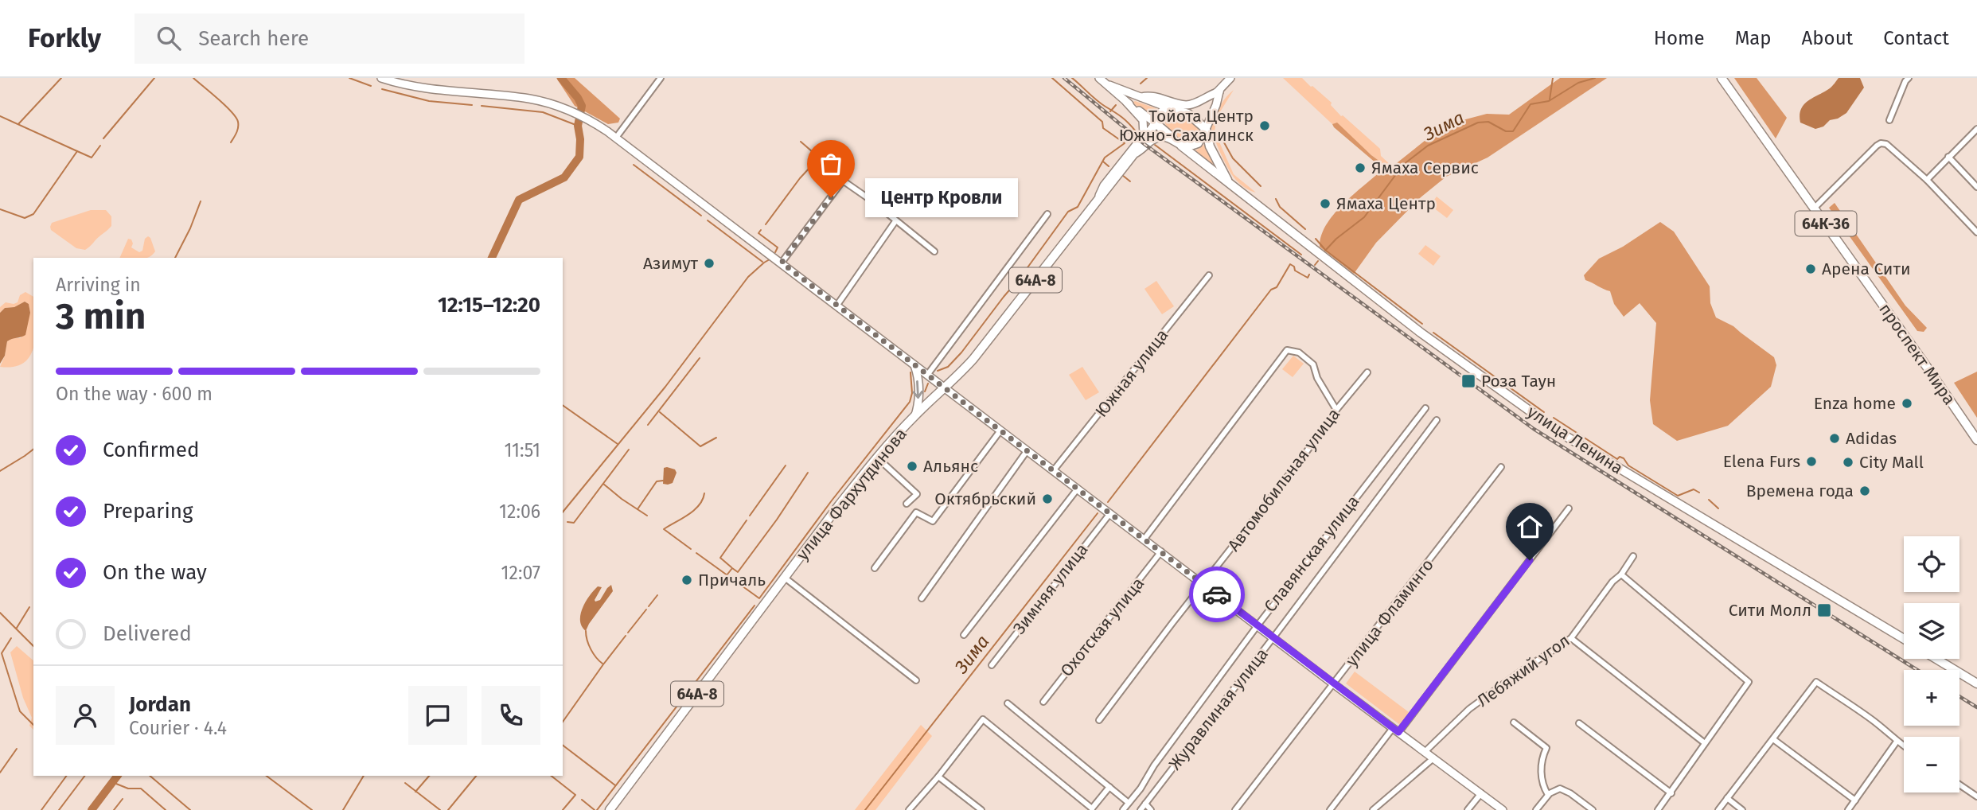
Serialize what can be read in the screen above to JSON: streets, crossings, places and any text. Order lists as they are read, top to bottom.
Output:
{
  "streets": {
    "main road": [
      "64К-36",
      "64А-8",
      "проспект Мира",
      "улица Ленина",
      "улица Фархутдинова"
    ],
    "street": [
      "Южная улица",
      "Автомобильная улица",
      "Славянская улица",
      "Зимняя улица",
      "улица Фламинго",
      "Охотская улица",
      "Лебяжий угол",
      "Журавлиная улица"
    ]
  },
  "crossings": [
    ["64А-8", "улица Ленина"],
    ["64А-8", "улица Фархутдинова"],
    ["улица Ленина", "улица Фархутдинова"]
  ],
  "water": ["Зима"],
  "places": {
    "other": [
      "Тойота Центр Южно-Сахалинск",
      "Ямаха Сервис",
      "Центр Кровли",
      "Ямаха Центр",
      "Азимут",
      "Арена Сити",
      "Enza home",
      "Adidas",
      "Elena Furs",
      "City Mall",
      "Альянс",
      "Времена года",
      "Октябрьский",
      "Причаль"
    ],
    "transit": ["Роза Таун", "Сити Молл"]
  },
  "page": {
    "header": "Forkly",
    "search": "Search here",
    "nav": [
      "Home",
      "Map",
      "About",
      "Contact"
    ],
    "bubble": "Центр Кровли",
    "heading": ["3 min", "Arriving in", "12:15–12:20"],
    "panel": ["Jordan", "Courier · 4.4"],
    "bar": "On the way · 600 m",
    "list": [
      ["Confirmed", "11:51"],
      ["Preparing", "12:06"],
      ["On the way", "12:07"],
      "Delivered"
    ],
    "map_buttons": ["+", "−"]
  }
}
